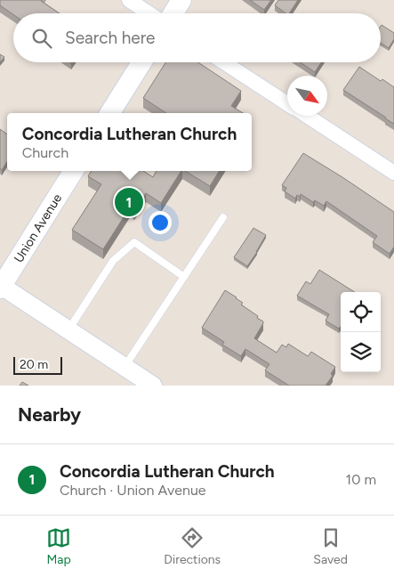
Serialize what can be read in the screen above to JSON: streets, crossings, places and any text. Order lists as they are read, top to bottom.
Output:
{
  "streets": {
    "main road": ["Union Avenue"]
  },
  "scale_bar": "20 m",
  "north": "bottom right",
  "page": {
    "search": "Search here",
    "popup": ["Concordia Lutheran Church", "Church"],
    "pins": "1",
    "scale": "20 m",
    "heading": "Nearby",
    "list": [
      {
        "mark": "1",
        "name": "Concordia Lutheran Church",
        "note": "Church · Union Avenue",
        "value": "10 m"
      }
    ],
    "nav": ["Map", "Directions", "Saved"]
  }
}
